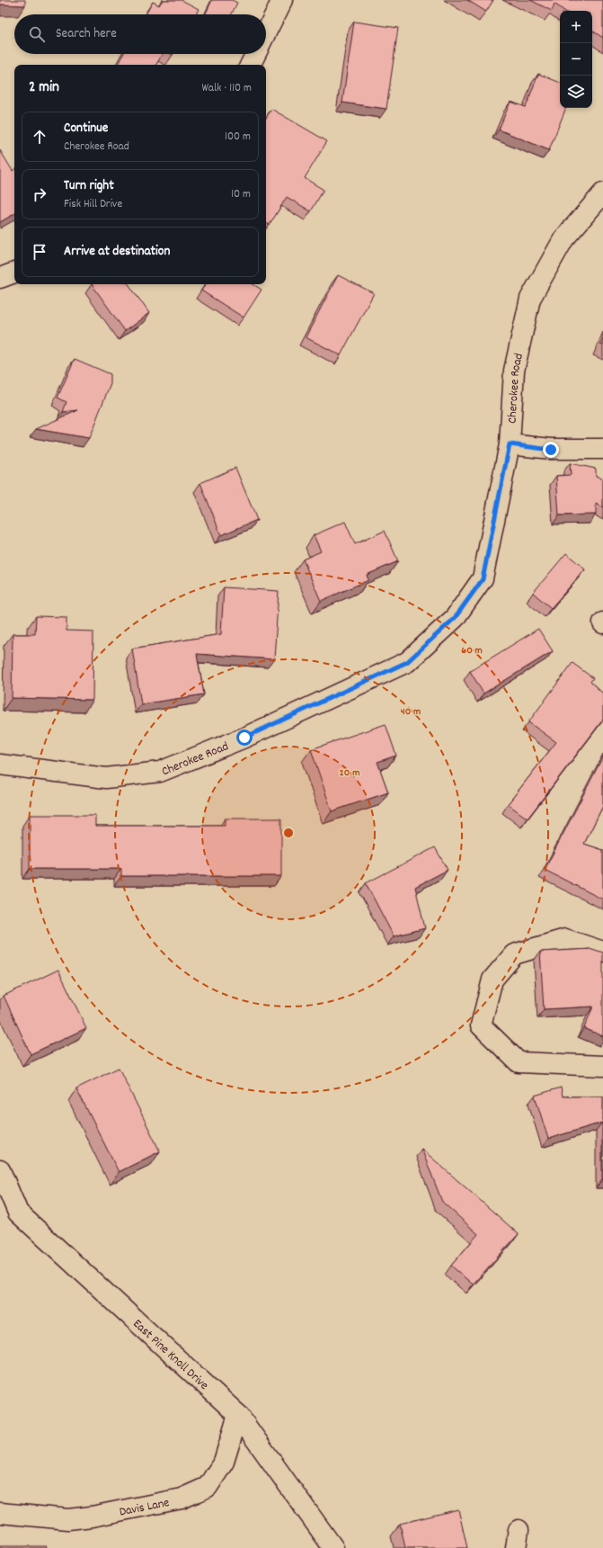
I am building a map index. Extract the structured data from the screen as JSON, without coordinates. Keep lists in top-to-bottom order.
{
  "streets": {
    "street": ["Cherokee Road", "East Pine Knoll Drive", "Davis Lane"]
  },
  "crossings": [
    ["East Pine Knoll Drive", "Davis Lane"]
  ],
  "page": {
    "map_buttons": ["+", "−"],
    "search": "Search here",
    "heading": ["2 min", "Walk · 110 m"],
    "list": [
      ["Continue", "Cherokee Road", "100 m"],
      ["Turn right", "Fisk Hill Drive", "10 m"],
      "Arrive at destination"
    ]
  },
  "rings": ["60 m", "40 m", "20 m"]
}
